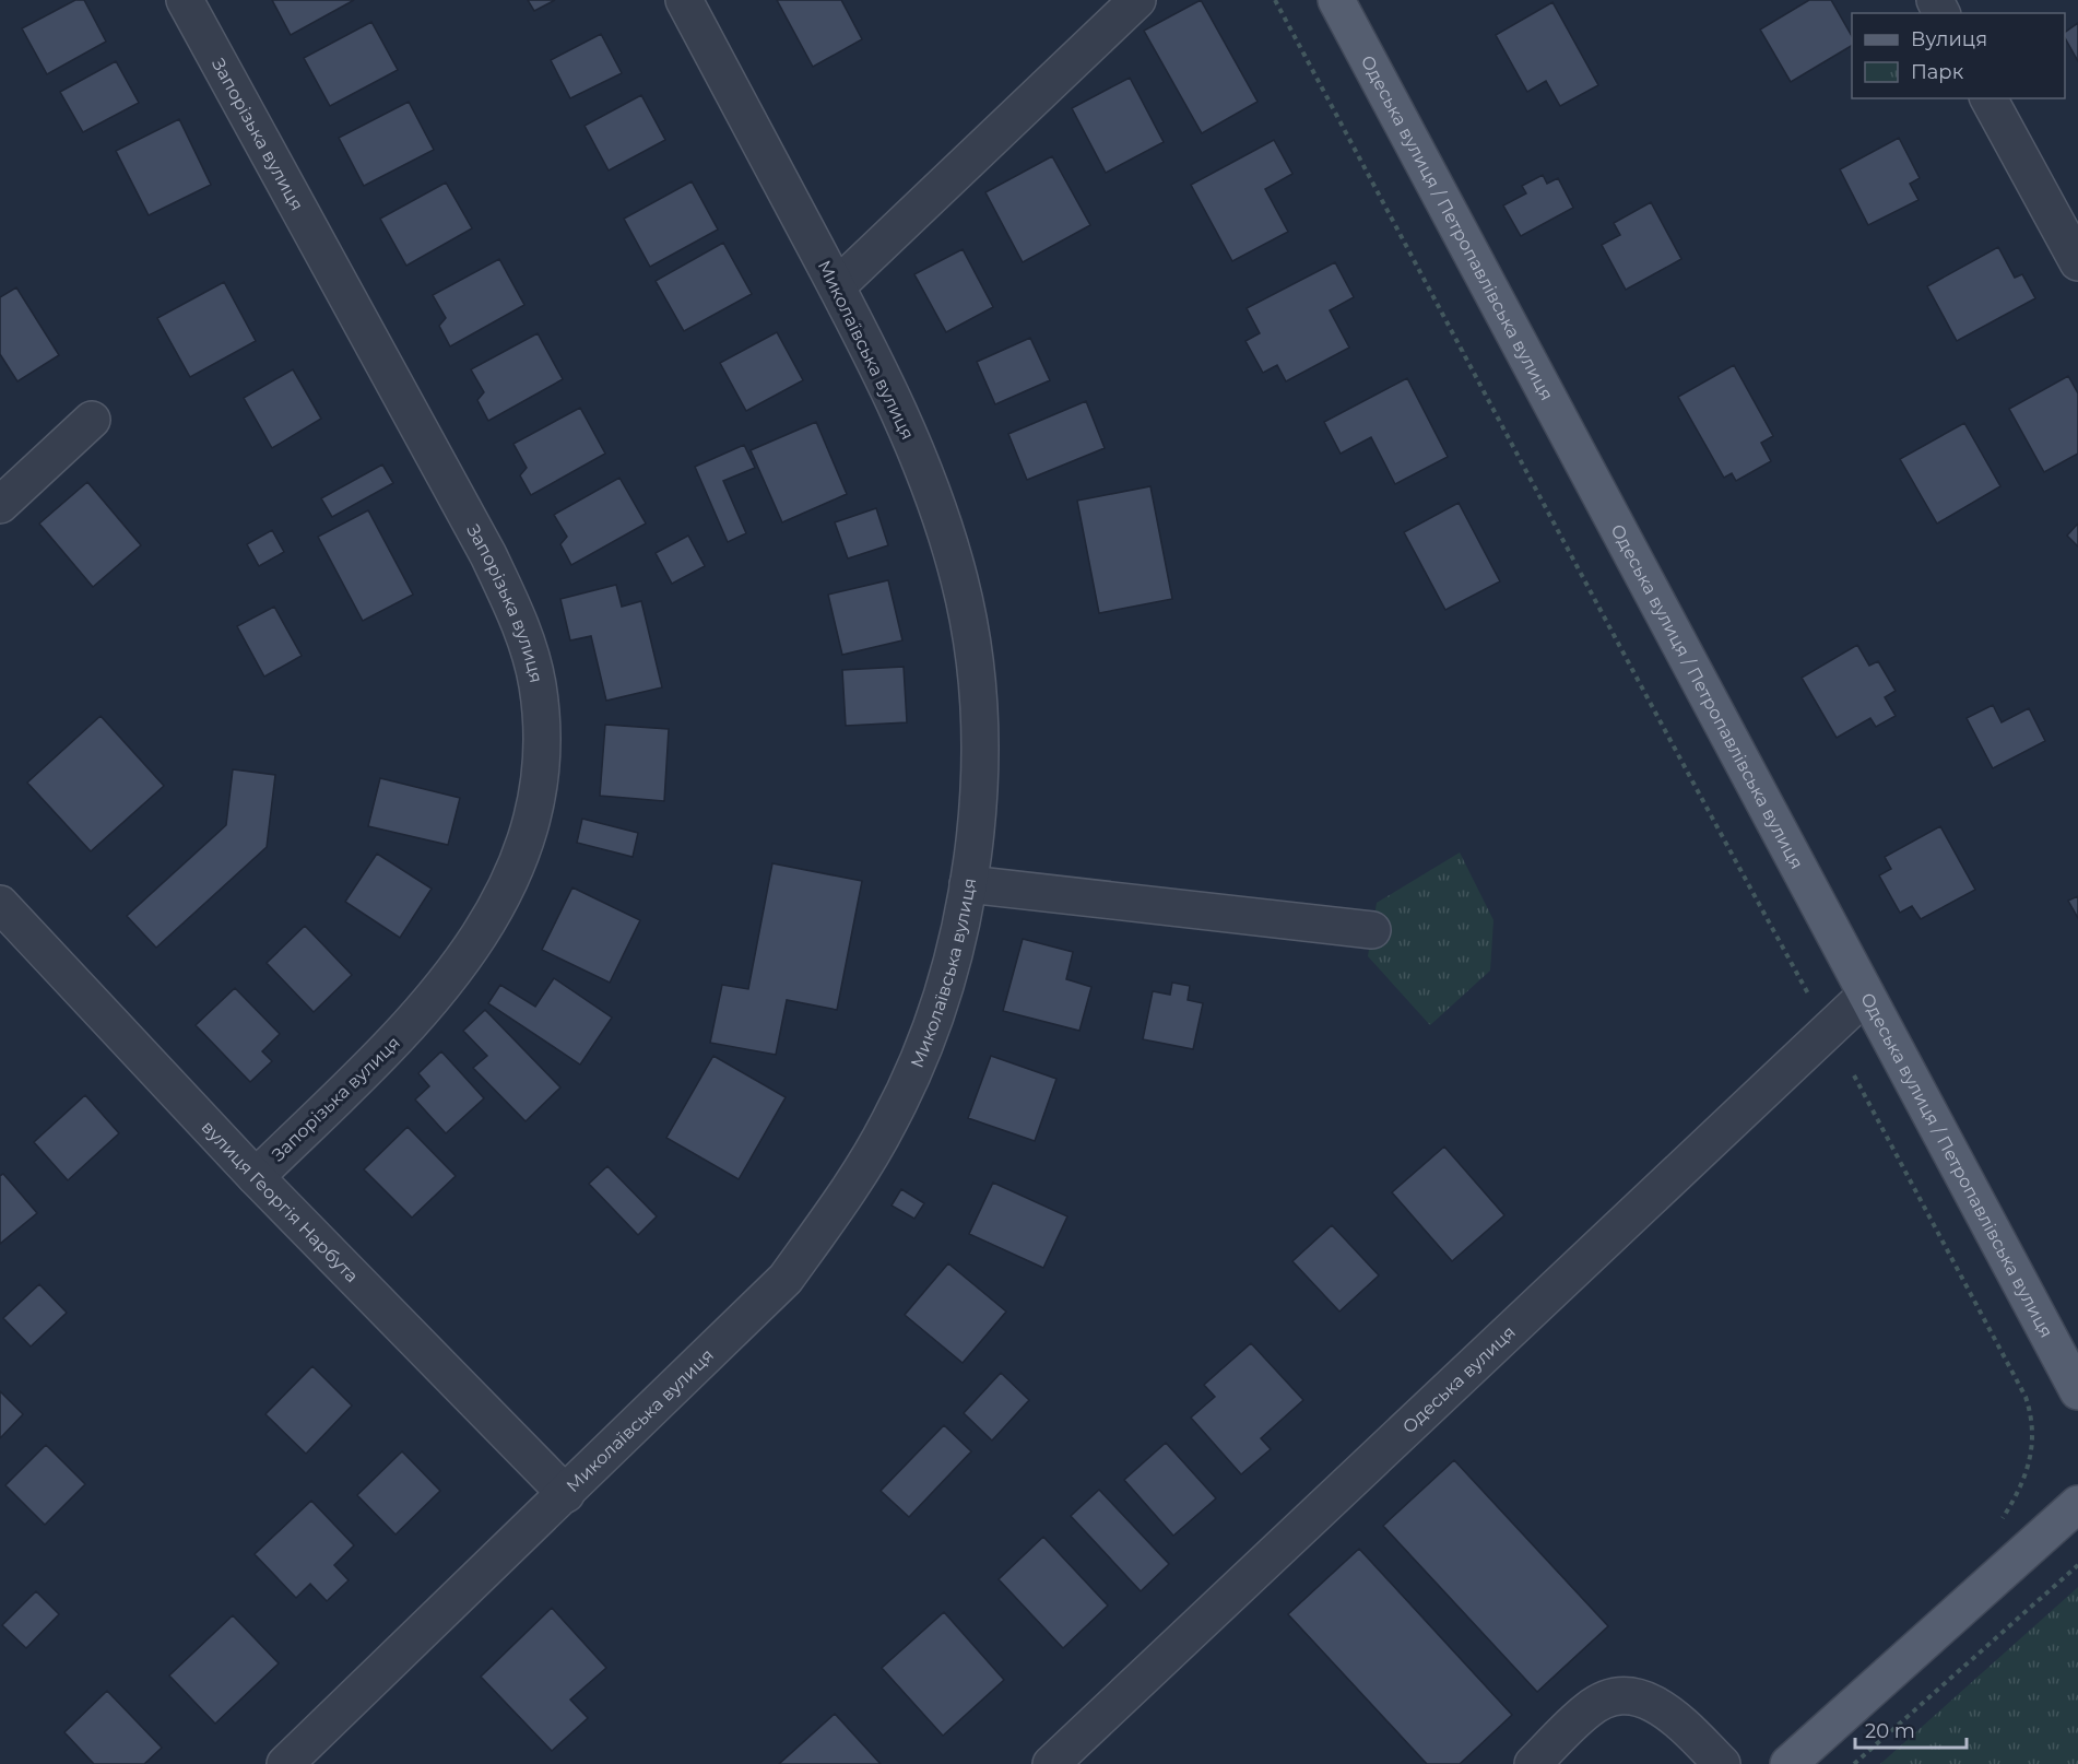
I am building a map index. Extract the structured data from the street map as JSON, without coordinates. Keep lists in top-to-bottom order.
{
  "streets": {
    "main road": ["Одеська вулиця / Петропавлівська вулиця"],
    "street": [
      "Запорізька вулиця",
      "Миколаївська вулиця",
      "вулиця Георгія Нарбута",
      "Одеська вулиця"
    ]
  },
  "crossings": [
    ["Запорізька вулиця", "вулиця Георгія Нарбута"],
    ["Одеська вулиця / Петропавлівська вулиця", "Одеська вулиця"],
    ["Миколаївська вулиця", "вулиця Георгія Нарбута"]
  ],
  "legend": ["Вулиця", "Парк"],
  "scale_bar": "20 m"
}
